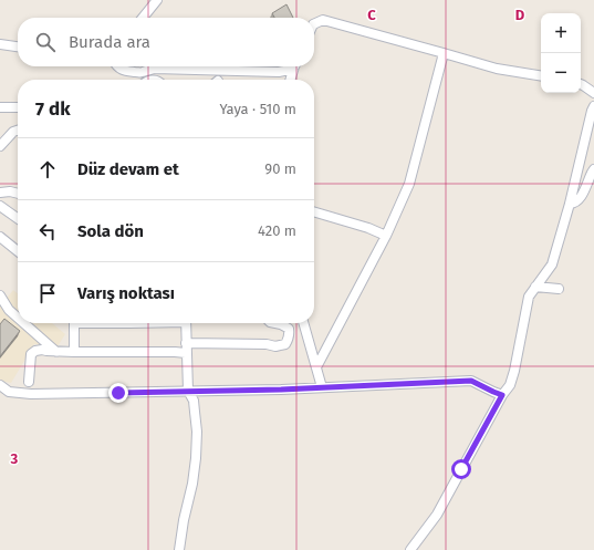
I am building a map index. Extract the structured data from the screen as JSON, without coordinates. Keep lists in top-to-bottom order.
{
  "page": {
    "map_buttons": ["+", "−"],
    "search": "Burada ara",
    "heading": ["7 dk", "Yaya · 510 m"],
    "list": [
      ["Düz devam et", "90 m"],
      ["Sola dön", "420 m"],
      "Varış noktası"
    ]
  },
  "grid": {
    "columns": ["C", "D"],
    "rows": ["3"]
  }
}
